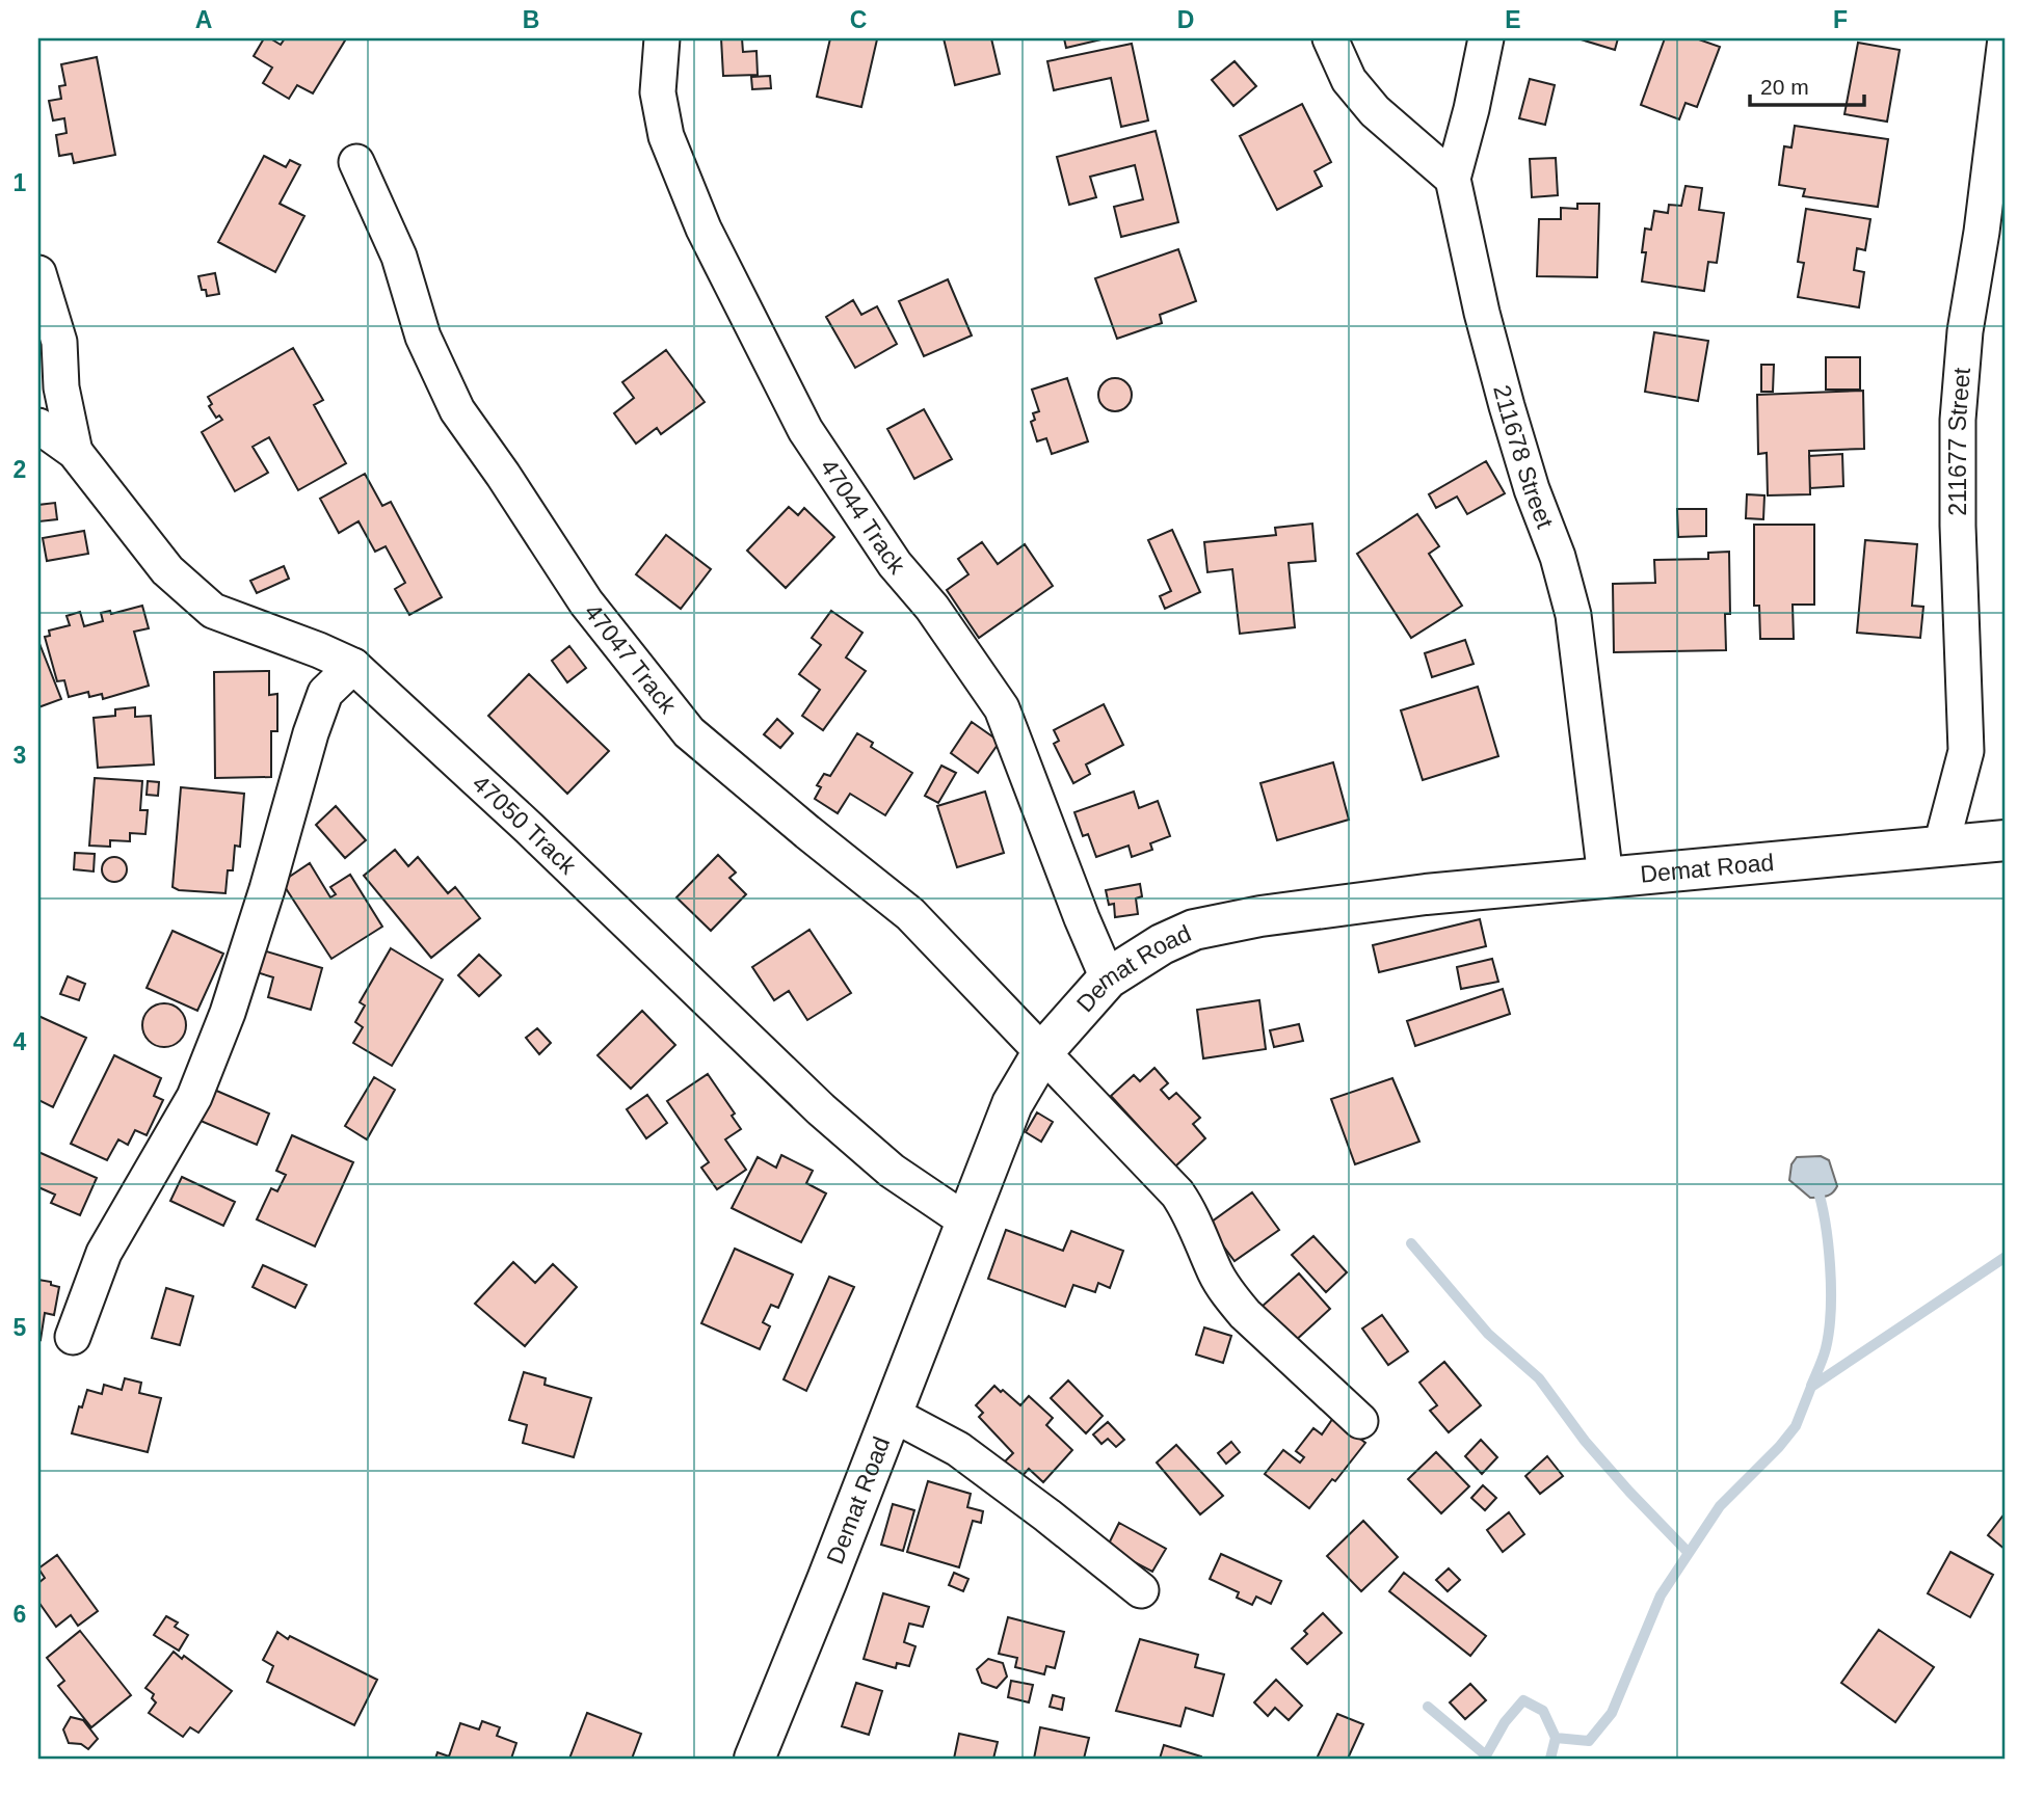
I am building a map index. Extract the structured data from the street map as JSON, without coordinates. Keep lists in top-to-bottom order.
{
  "streets": {
    "street": [
      "211677 Street",
      "211678 Street",
      "47044 Track",
      "47047 Track",
      "47050 Track",
      "Demat Road"
    ]
  },
  "crossings": [
    ["211677 Street", "Demat Road"],
    ["211678 Street", "Demat Road"],
    ["47044 Track", "Demat Road"],
    ["47047 Track", "Demat Road"],
    ["47050 Track", "Demat Road"]
  ],
  "scale_bar": "20 m",
  "grid": {
    "columns": [
      "A",
      "B",
      "C",
      "D",
      "E",
      "F"
    ],
    "rows": [
      "1",
      "2",
      "3",
      "4",
      "5",
      "6"
    ]
  }
}
